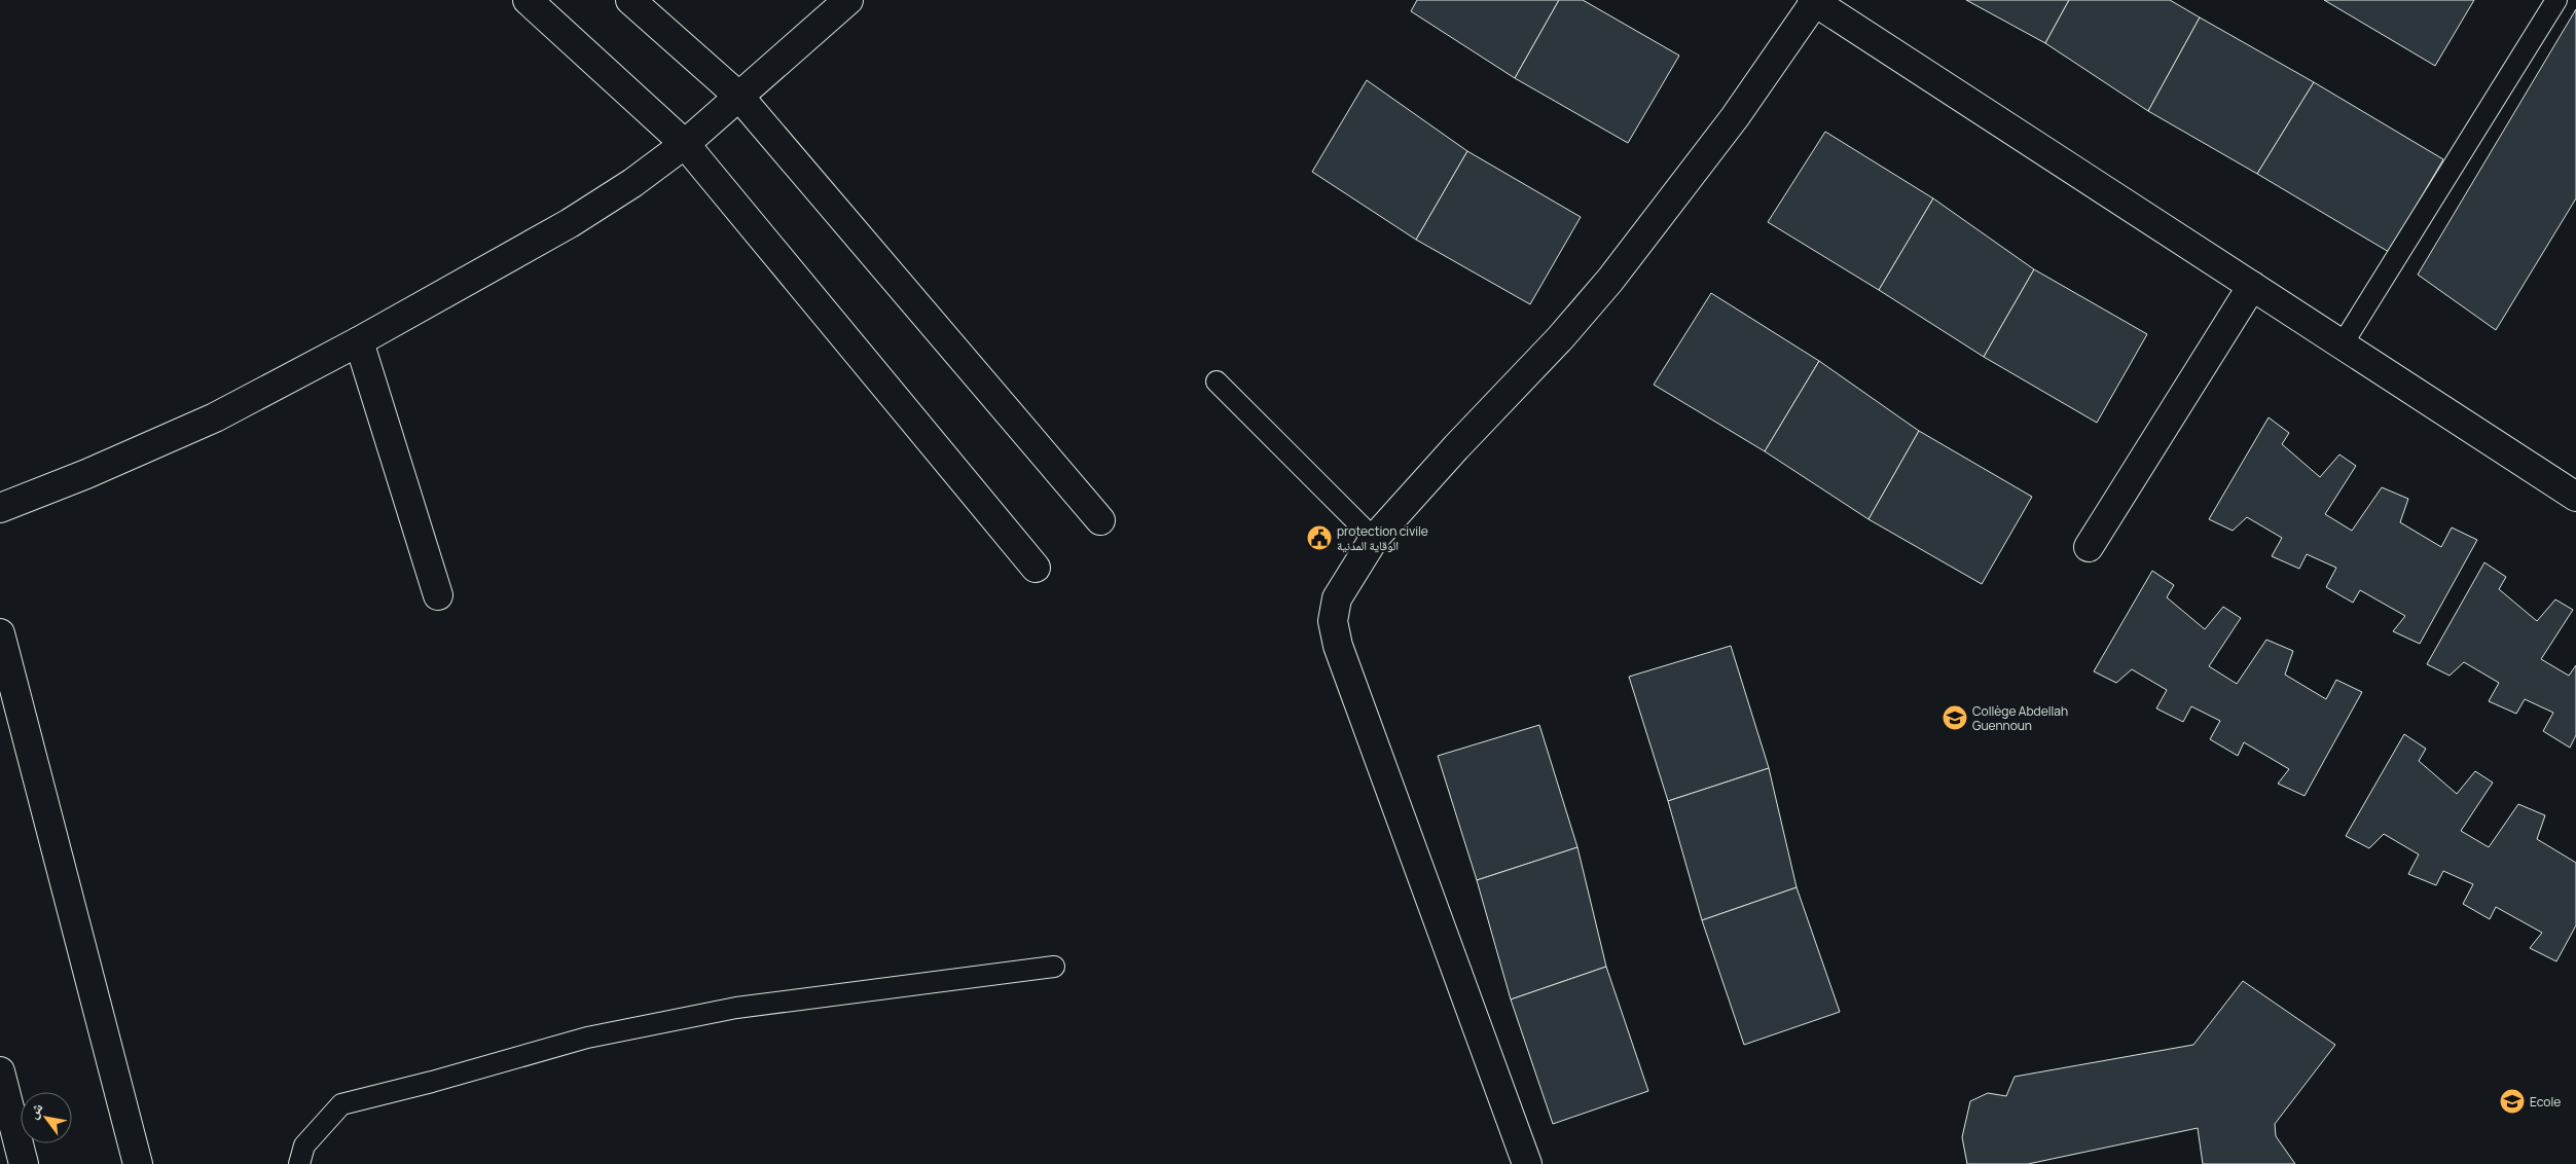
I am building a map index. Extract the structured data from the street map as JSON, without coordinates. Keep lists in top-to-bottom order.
{
  "places": {
    "public building": ["protection civile الوقاية المدنية"],
    "school or university": ["Collège Abdellah Guennoun", "Ecole"]
  },
  "north": "top left"
}
